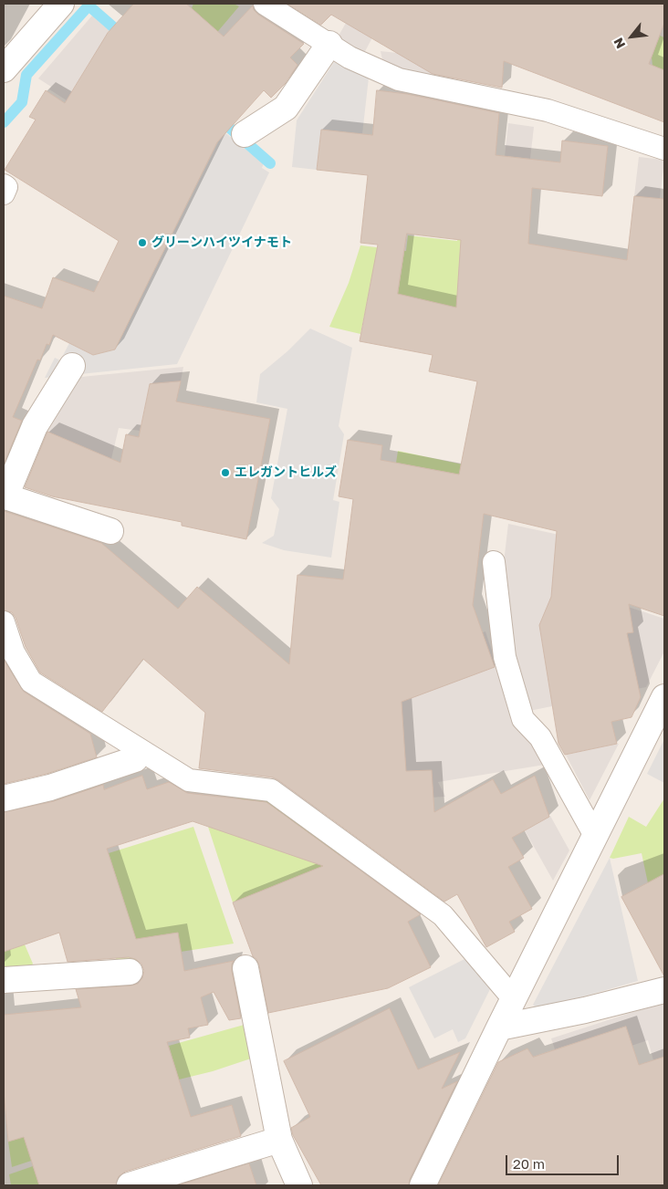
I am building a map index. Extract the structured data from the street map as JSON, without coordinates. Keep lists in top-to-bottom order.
{
  "places": ["グリーンハイツイナモト", "エレガントヒルズ"],
  "scale_bar": "20 m",
  "north": "bottom left"
}
